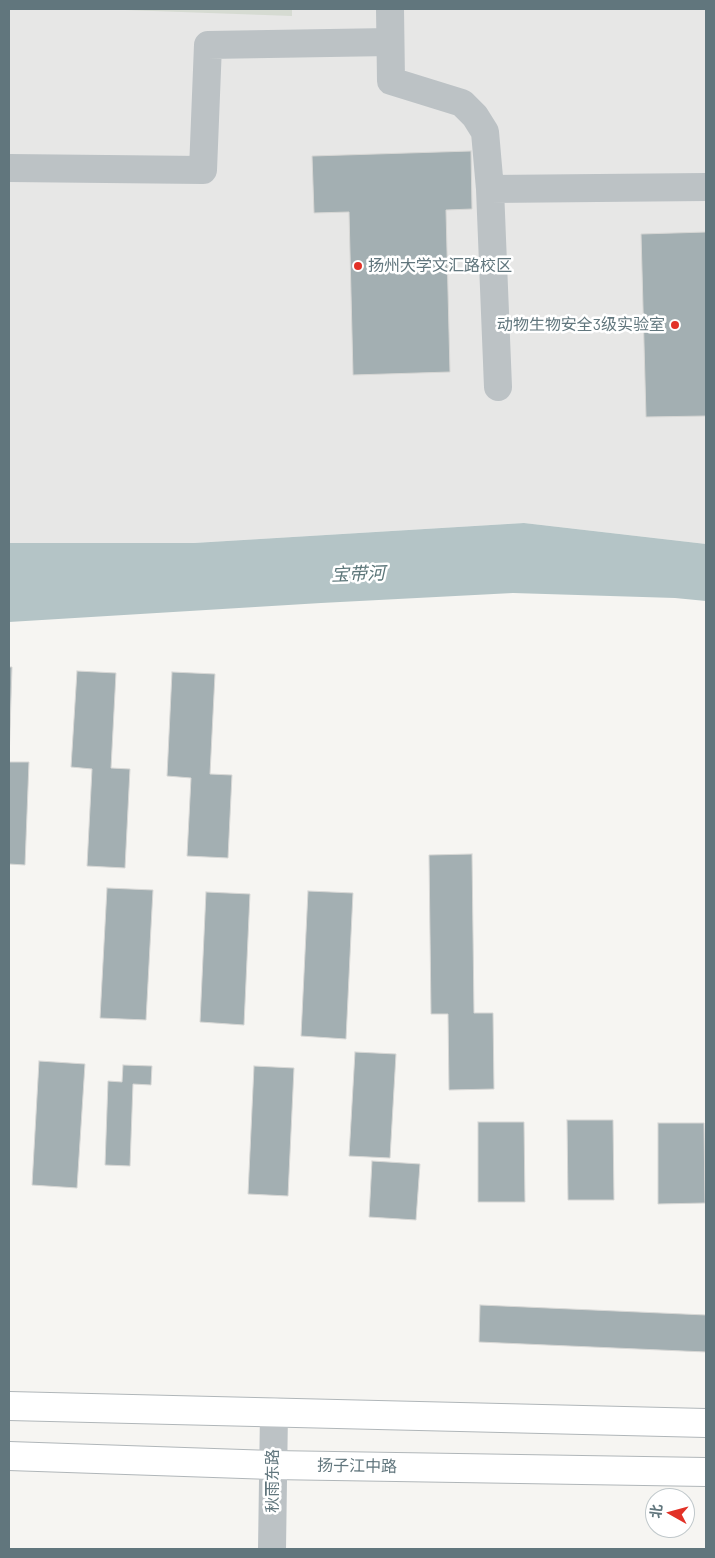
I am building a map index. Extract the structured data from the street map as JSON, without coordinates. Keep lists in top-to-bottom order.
{
  "streets": {
    "main road": ["扬子江中路"],
    "street": ["秋雨东路"]
  },
  "crossings": [
    ["扬子江中路", "秋雨东路"]
  ],
  "water": ["宝带河"],
  "places": ["扬州大学文汇路校区", "动物生物安全3级实验室"],
  "north": "left"
}
